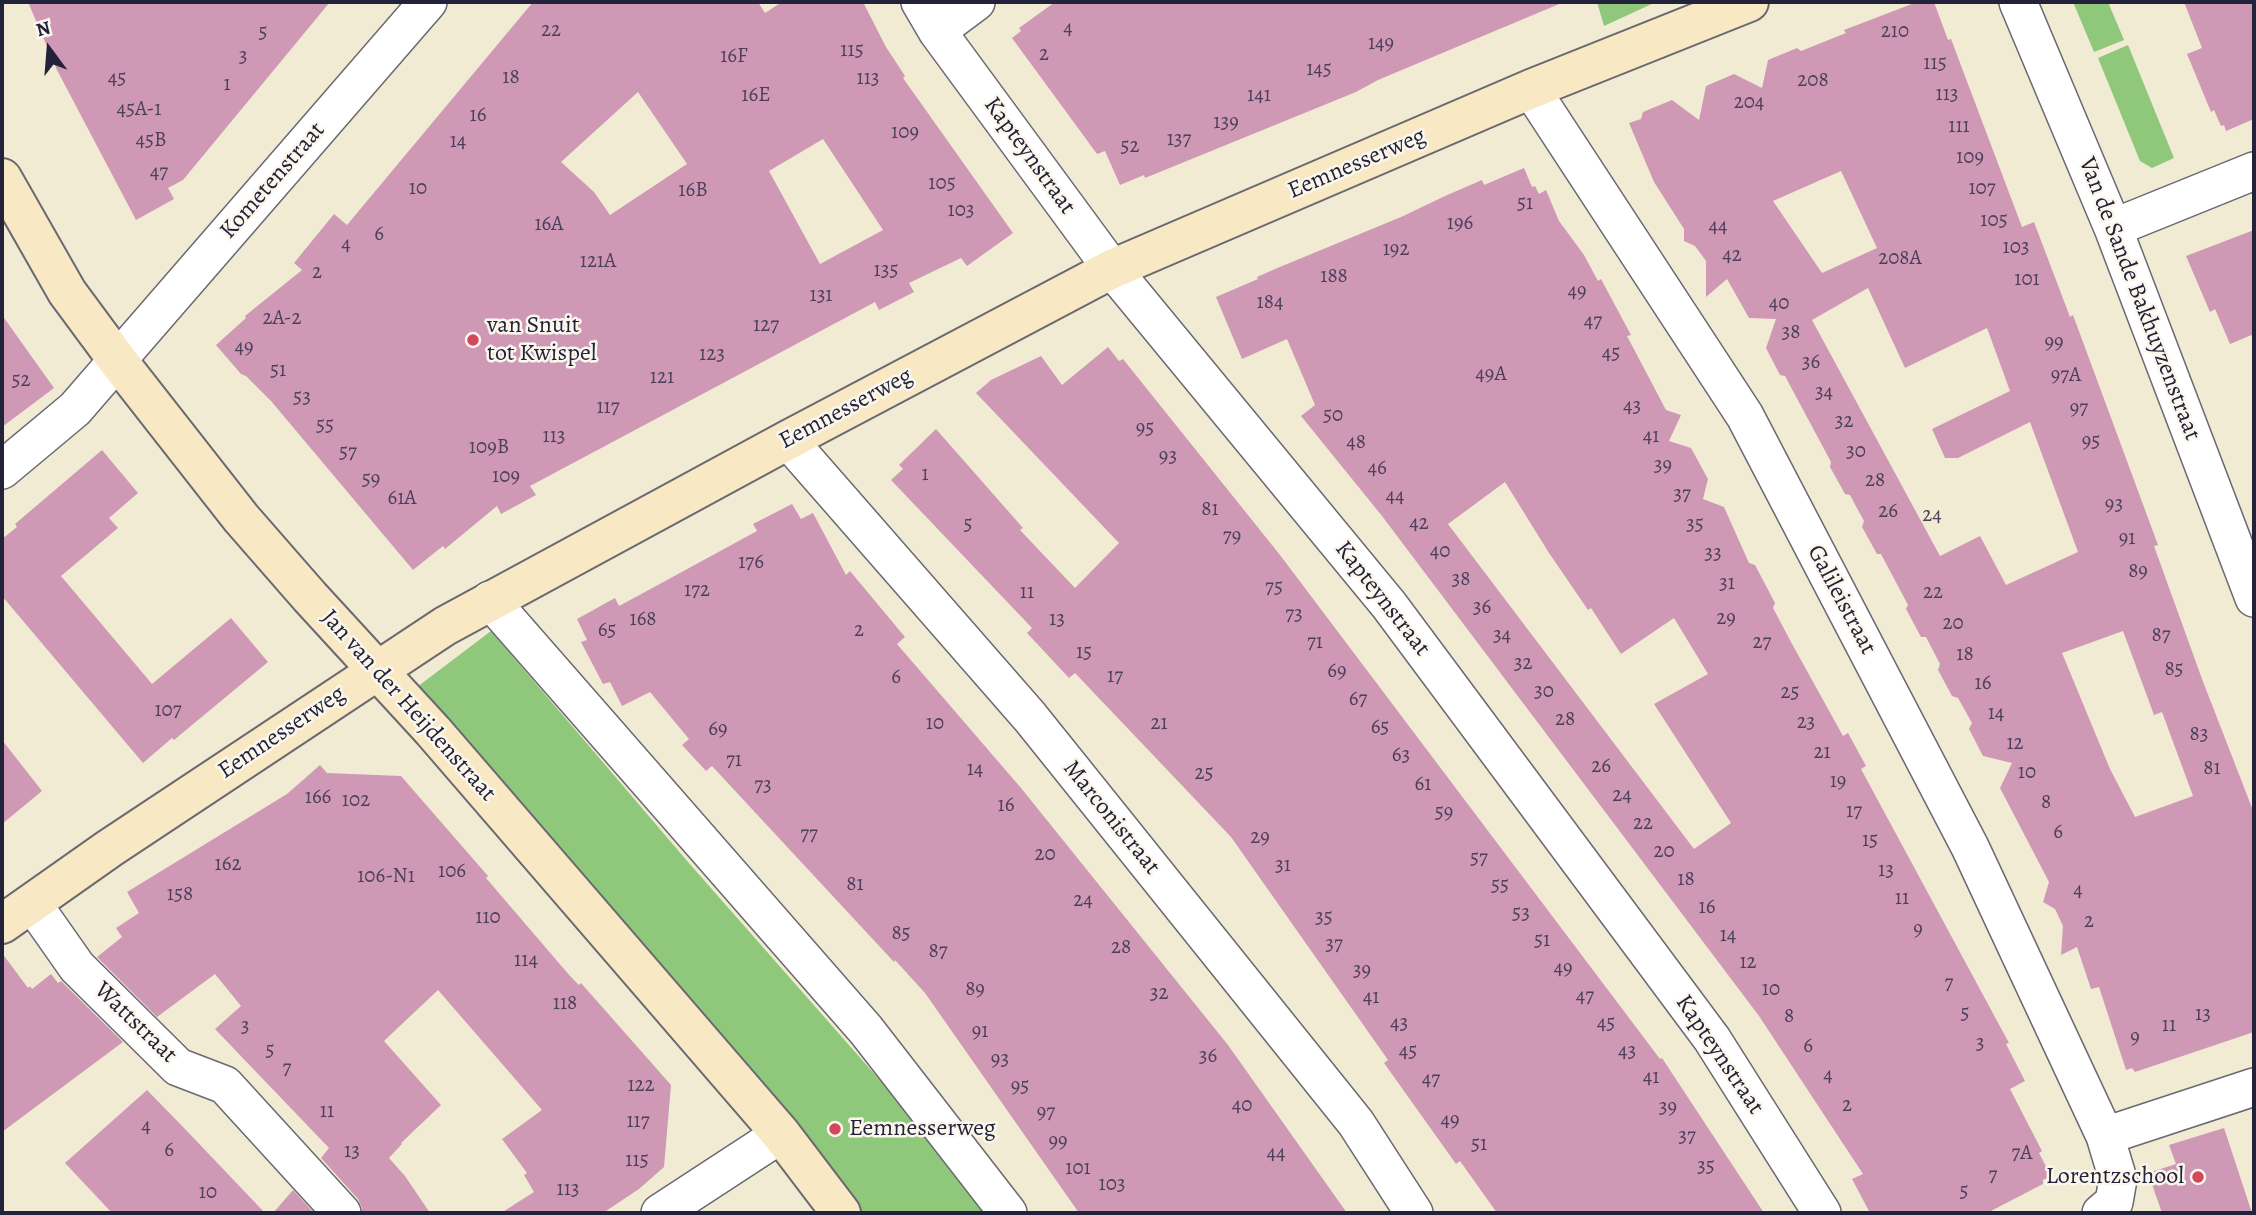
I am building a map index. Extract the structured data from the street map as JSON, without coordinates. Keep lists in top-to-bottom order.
{
  "streets": {
    "street": [
      "Kapteynstraat",
      "Eemnesserweg",
      "Kometenstraat",
      "Van de Sande Bakhuyzenstraat",
      "Galileistraat",
      "Jan van der Heijdenstraat",
      "Marconistraat",
      "Wattstraat"
    ]
  },
  "crossings": [
    ["Kapteynstraat", "Eemnesserweg"],
    ["Eemnesserweg", "Galileistraat"],
    ["Eemnesserweg", "Jan van der Heijdenstraat"],
    ["Eemnesserweg", "Marconistraat"],
    ["Eemnesserweg", "Wattstraat"],
    ["Kometenstraat", "Jan van der Heijdenstraat"]
  ],
  "places": ["van Snuit tot Kwispel", "Eemnesserweg", "Lorentzschool"],
  "house_numbers": [
    "4",
    "22",
    "210",
    "5",
    "149",
    "115",
    "2",
    "3",
    "16F",
    "115",
    "145",
    "18",
    "45",
    "113",
    "208",
    "1",
    "113",
    "16E",
    "141",
    "204",
    "45A-1",
    "16",
    "139",
    "111",
    "109",
    "137",
    "45B",
    "14",
    "52",
    "109",
    "47",
    "105",
    "10",
    "107",
    "16B",
    "51",
    "103",
    "105",
    "196",
    "16A",
    "44",
    "6",
    "4",
    "103",
    "192",
    "42",
    "208A",
    "121A",
    "135",
    "2",
    "188",
    "101",
    "49",
    "131",
    "184",
    "40",
    "2A-2",
    "47",
    "127",
    "38",
    "99",
    "49",
    "45",
    "123",
    "36",
    "51",
    "49A",
    "97A",
    "121",
    "52",
    "34",
    "53",
    "43",
    "117",
    "97",
    "50",
    "32",
    "55",
    "95",
    "113",
    "41",
    "95",
    "48",
    "109B",
    "30",
    "57",
    "93",
    "39",
    "46",
    "1",
    "109",
    "59",
    "28",
    "37",
    "44",
    "61A",
    "93",
    "81",
    "26",
    "24",
    "42",
    "5",
    "35",
    "79",
    "91",
    "40",
    "33",
    "176",
    "89",
    "38",
    "31",
    "75",
    "172",
    "11",
    "22",
    "36",
    "73",
    "29",
    "168",
    "13",
    "20",
    "65",
    "2",
    "34",
    "87",
    "71",
    "27",
    "15",
    "18",
    "32",
    "85",
    "69",
    "17",
    "6",
    "16",
    "30",
    "25",
    "67",
    "107",
    "14",
    "28",
    "23",
    "10",
    "21",
    "65",
    "69",
    "83",
    "12",
    "21",
    "63",
    "71",
    "26",
    "81",
    "14",
    "10",
    "25",
    "19",
    "61",
    "73",
    "24",
    "166",
    "102",
    "8",
    "16",
    "17",
    "59",
    "22",
    "6",
    "77",
    "29",
    "15",
    "20",
    "20",
    "57",
    "162",
    "31",
    "13",
    "106",
    "106-N1",
    "18",
    "81",
    "55",
    "4",
    "158",
    "11",
    "24",
    "16",
    "53",
    "110",
    "35",
    "2",
    "9",
    "85",
    "14",
    "51",
    "37",
    "28",
    "87",
    "114",
    "12",
    "49",
    "39",
    "7",
    "89",
    "10",
    "32",
    "47",
    "41",
    "118",
    "5",
    "13",
    "8",
    "43",
    "45",
    "11",
    "3",
    "91",
    "9",
    "3",
    "6",
    "5",
    "45",
    "43",
    "36",
    "93",
    "7",
    "4",
    "41",
    "47",
    "122",
    "95",
    "40",
    "2",
    "39",
    "11",
    "97",
    "49",
    "117",
    "4",
    "37",
    "99",
    "51",
    "6",
    "13",
    "44",
    "7A",
    "115",
    "35",
    "101",
    "7",
    "103",
    "113",
    "5",
    "10"
  ],
  "north": "top"
}
